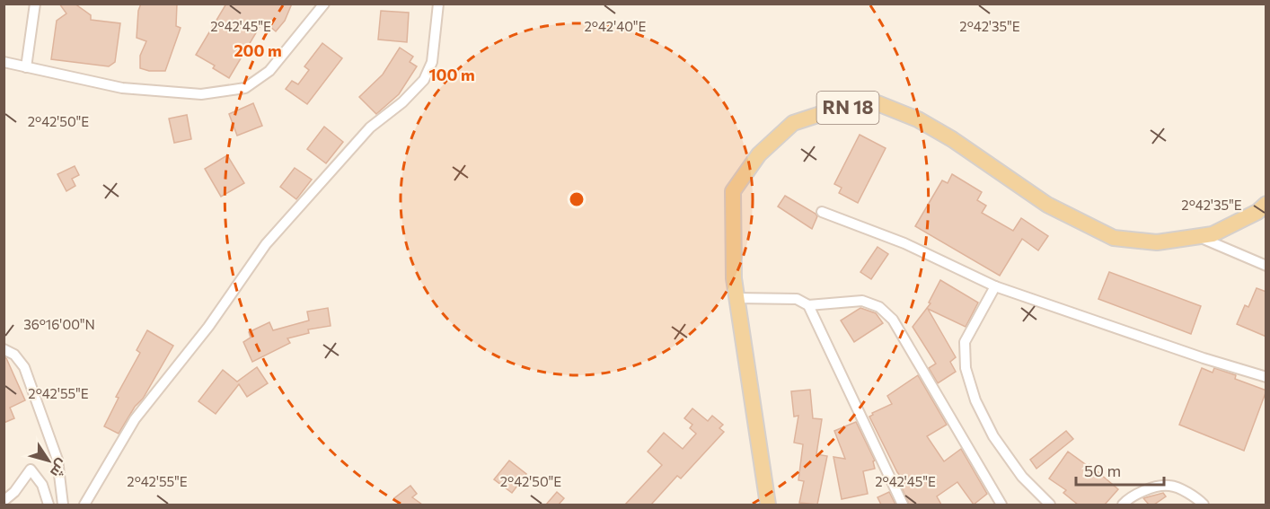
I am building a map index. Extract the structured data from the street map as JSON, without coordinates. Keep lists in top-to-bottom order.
{
  "streets": {
    "main road": ["RN 18"]
  },
  "scale_bar": "50 m",
  "north": "bottom right",
  "coordinates": [
    "2°42'40\"E",
    "2°42'35\"E",
    "2°42'45\"E",
    "2°42'50\"E",
    "36°16'00\"N",
    "2°42'55\"E"
  ],
  "rings": ["200 m", "100 m"]
}
